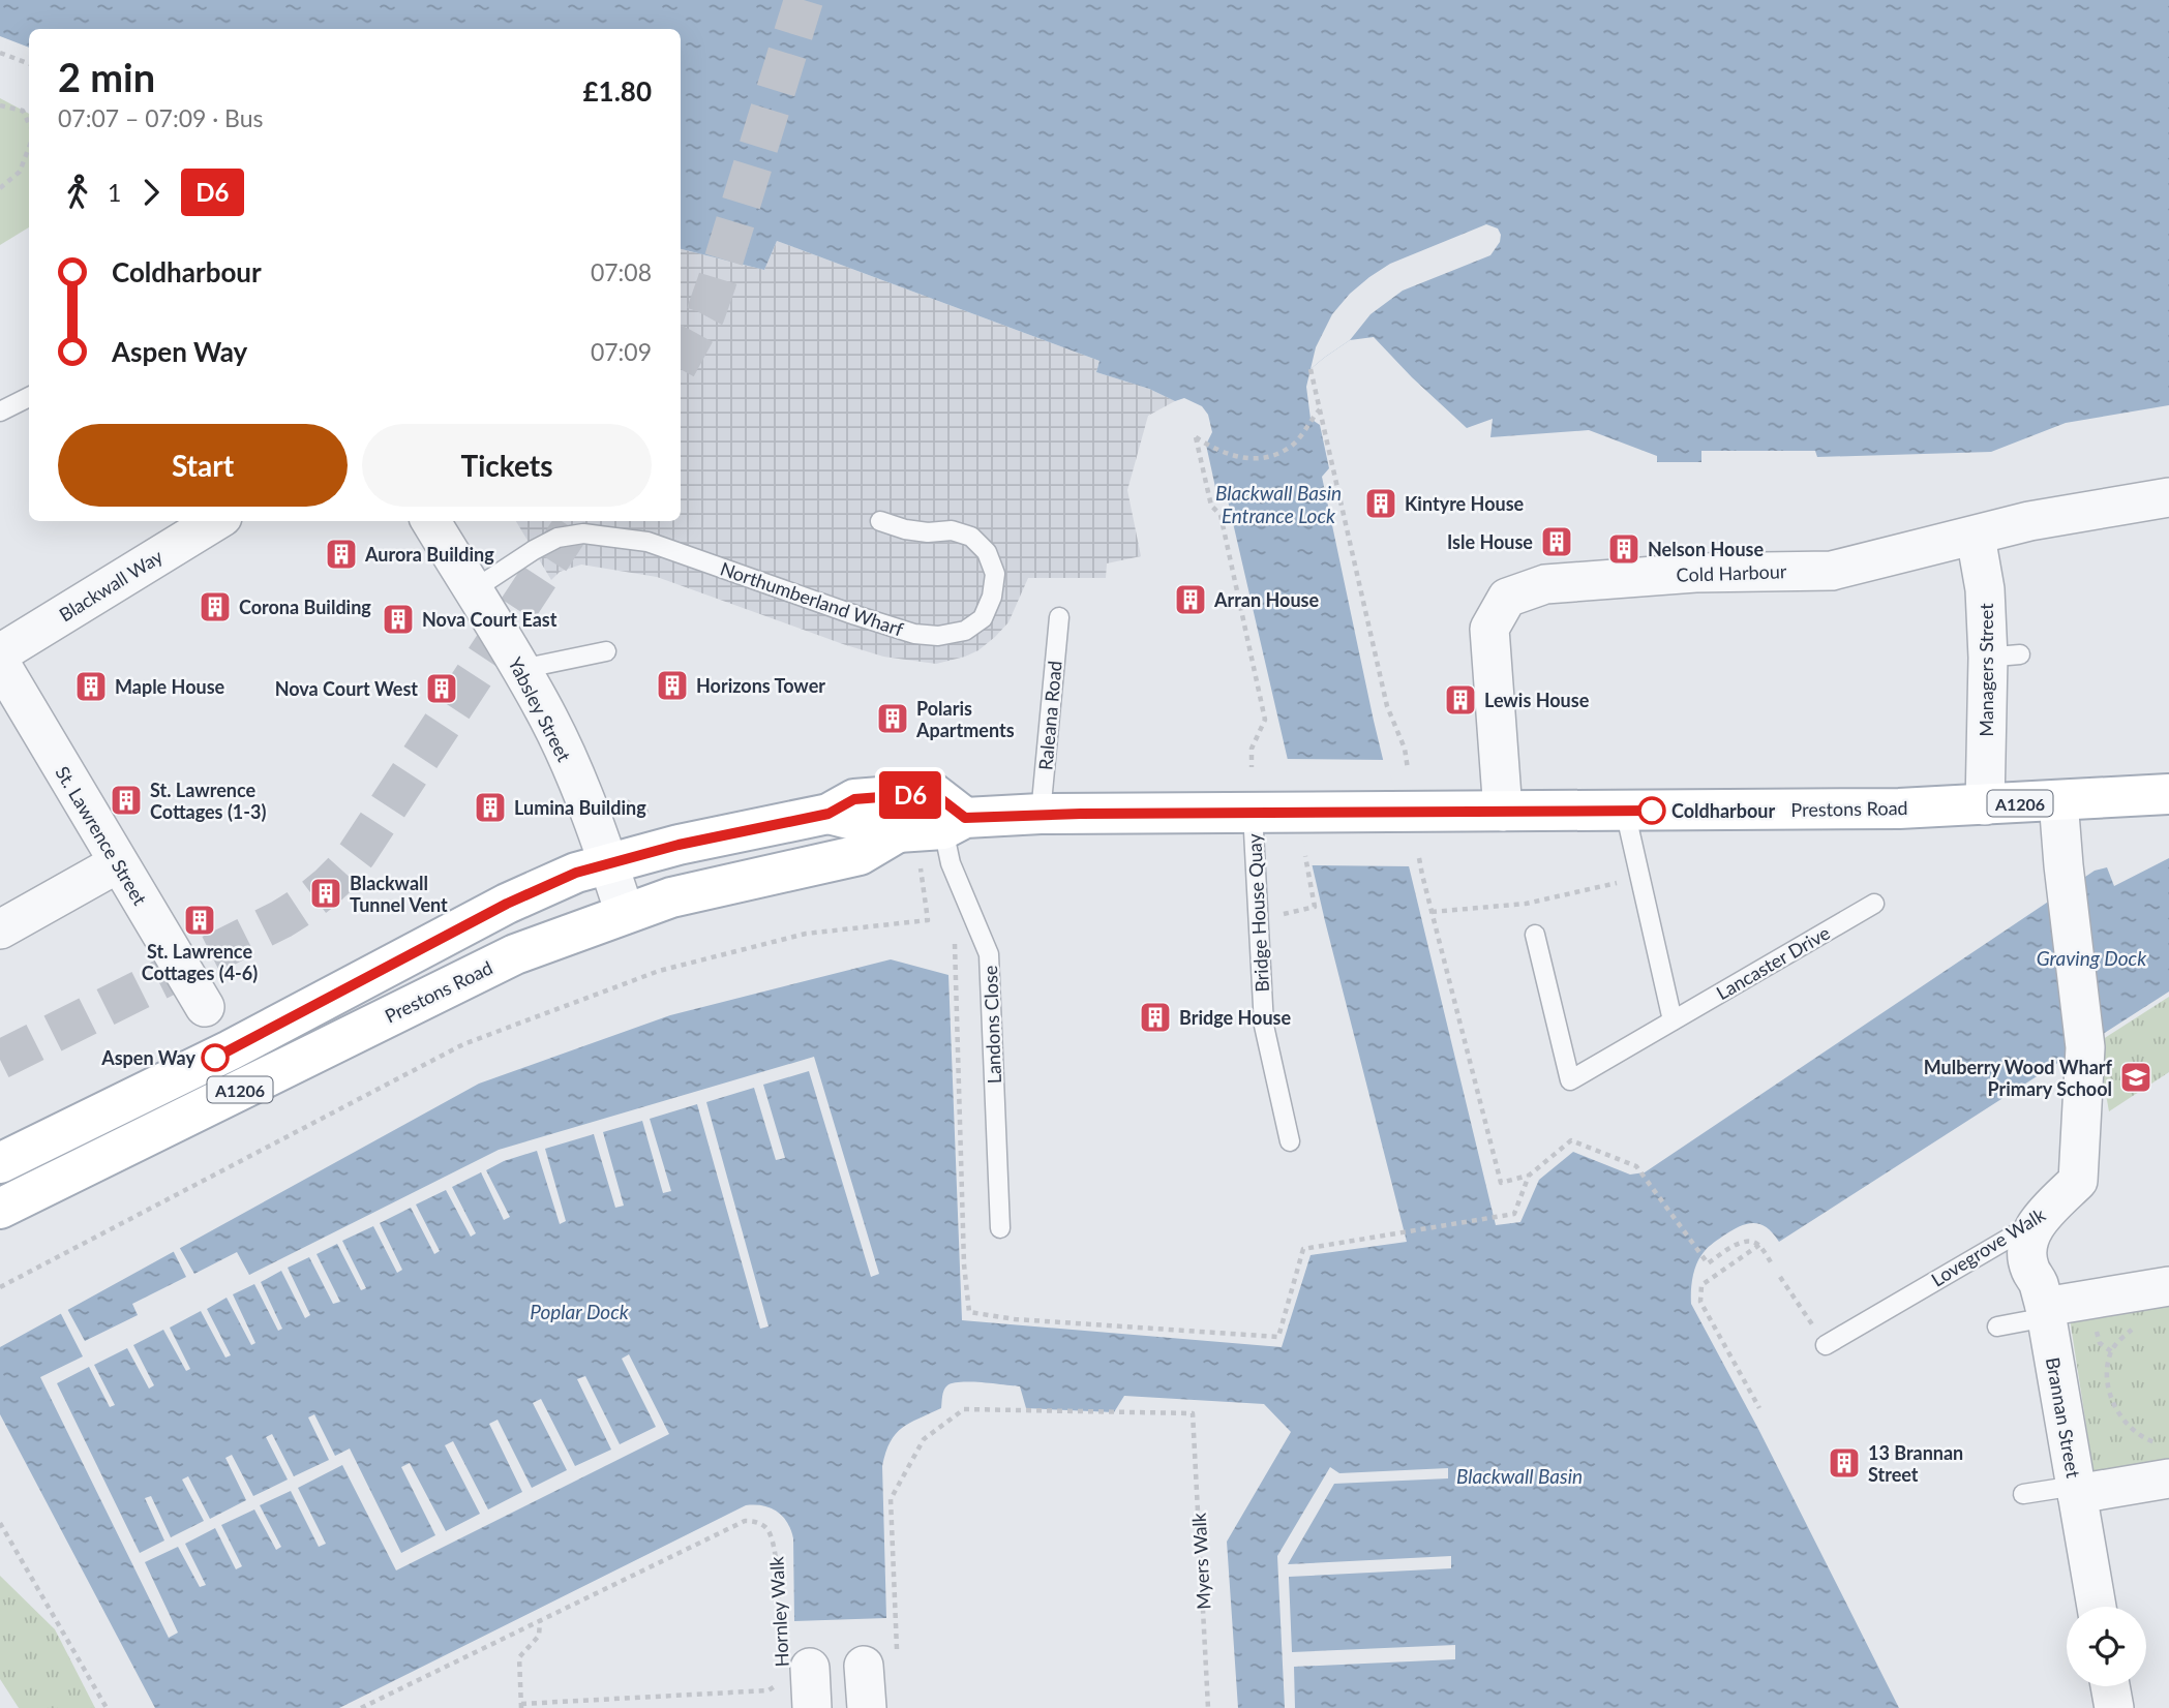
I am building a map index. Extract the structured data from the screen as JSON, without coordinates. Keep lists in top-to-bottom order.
{
  "streets": {
    "main road": ["A1206", "Prestons Road"],
    "street": [
      "Cold Harbour",
      "Blackwall Way",
      "Managers Street",
      "Yabsley Street",
      "St. Lawrence Street",
      "Lovegrove Walk",
      "Brannan Street"
    ],
    "lane": [
      "Northumberland Wharf",
      "Raleana Road",
      "Bridge House Quay",
      "Lancaster Drive",
      "Landons Close"
    ],
    "path": ["Myers Walk", "Hornley Walk"]
  },
  "crossings": [
    ["Cold Harbour", "Managers Street"],
    ["Cold Harbour", "Prestons Road"],
    ["Northumberland Wharf", "Yabsley Street"],
    ["Managers Street", "Prestons Road"],
    ["Yabsley Street", "Prestons Road"],
    ["Raleana Road", "Prestons Road"],
    ["Prestons Road", "Bridge House Quay"],
    ["Prestons Road", "Landons Close"],
    ["Prestons Road", "Lovegrove Walk"],
    ["Lovegrove Walk", "Brannan Street"]
  ],
  "water": [
    "Blackwall Basin Entrance Lock",
    "Graving Dock",
    "Poplar Dock",
    "Blackwall Basin"
  ],
  "places": {
    "building": [
      "Kintyre House",
      "Isle House",
      "Nelson House",
      "Aurora Building",
      "Arran House",
      "Corona Building",
      "Nova Court East",
      "Horizons Tower",
      "Maple House",
      "Nova Court West",
      "Lewis House",
      "Polaris Apartments",
      "St. Lawrence Cottages (1-3)",
      "Lumina Building",
      "Blackwall Tunnel Vent",
      "St. Lawrence Cottages (4-6)",
      "Bridge House",
      "13 Brannan Street"
    ],
    "other": ["Coldharbour", "Aspen Way"],
    "school or university": ["Mulberry Wood Wharf Primary School"]
  },
  "lines": ["bus line D6"],
  "page": {
    "on_map": "D6",
    "heading": ["2 min", "07:07 – 07:09 · Bus", "£1.80"],
    "legs": ["1", "D6"],
    "list": [
      {
        "name": "Coldharbour",
        "value": "07:08"
      },
      {
        "name": "Aspen Way",
        "value": "07:09"
      }
    ],
    "buttons": ["Start", "Tickets"]
  }
}
